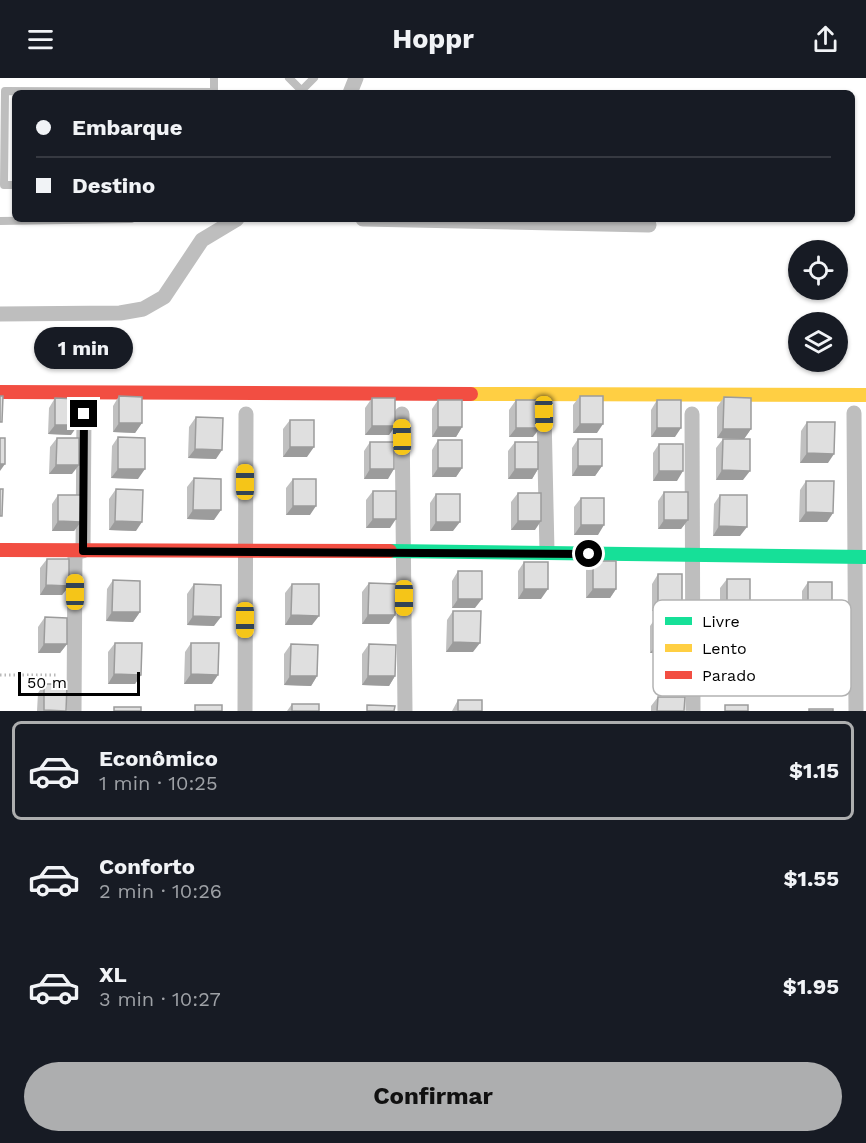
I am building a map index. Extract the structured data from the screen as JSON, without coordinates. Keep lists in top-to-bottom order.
{
  "legend": ["Livre", "Lento", "Parado"],
  "scale_bar": "50 m",
  "page": {
    "header": "Hoppr",
    "banner": ["Embarque", "Destino"],
    "bubble": "1 min",
    "scale": "50 m",
    "list": [
      {
        "name": "Econômico",
        "note": "1 min · 10:25",
        "value": "$1.15"
      },
      {
        "name": "Conforto",
        "note": "2 min · 10:26",
        "value": "$1.55"
      },
      {
        "name": "XL",
        "note": "3 min · 10:27",
        "value": "$1.95"
      }
    ],
    "buttons": "Confirmar"
  }
}
